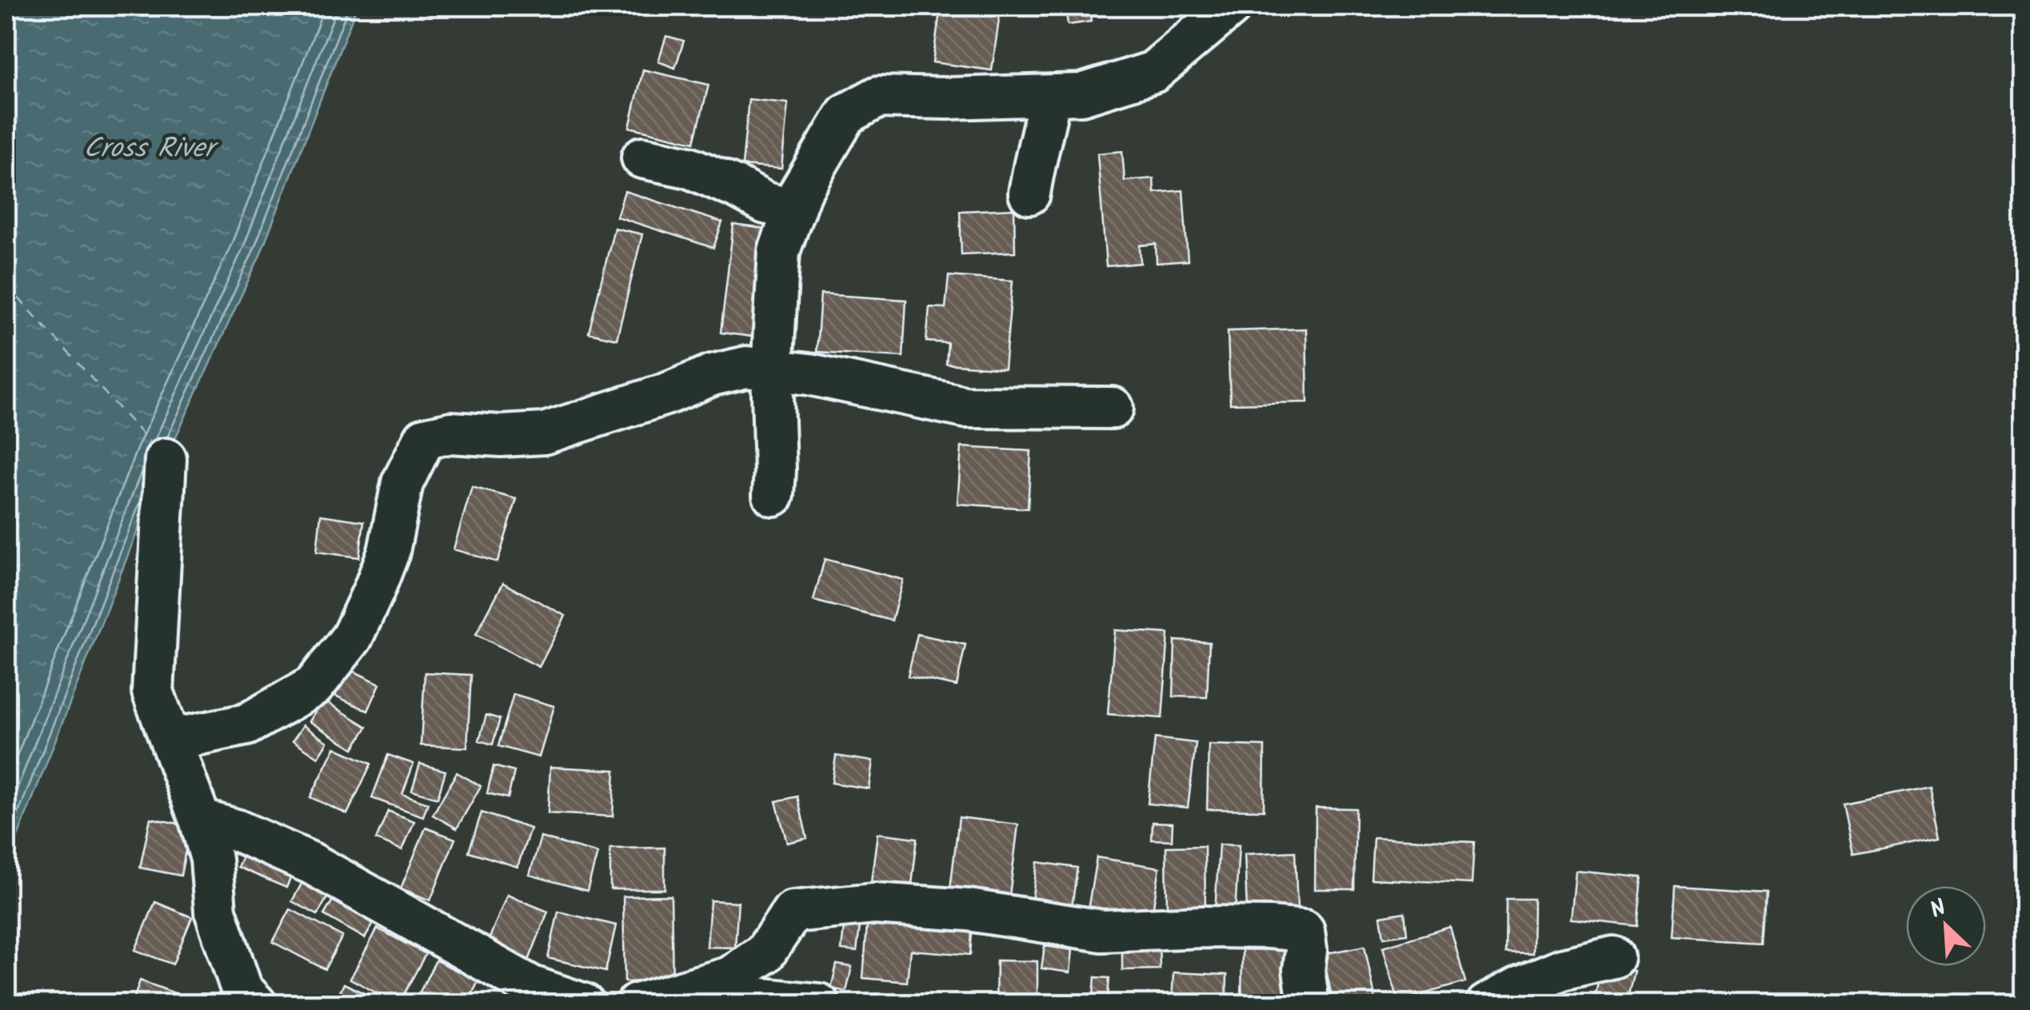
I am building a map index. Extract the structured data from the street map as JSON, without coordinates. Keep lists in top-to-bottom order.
{
  "water": ["Cross River"],
  "north": "top left"
}
